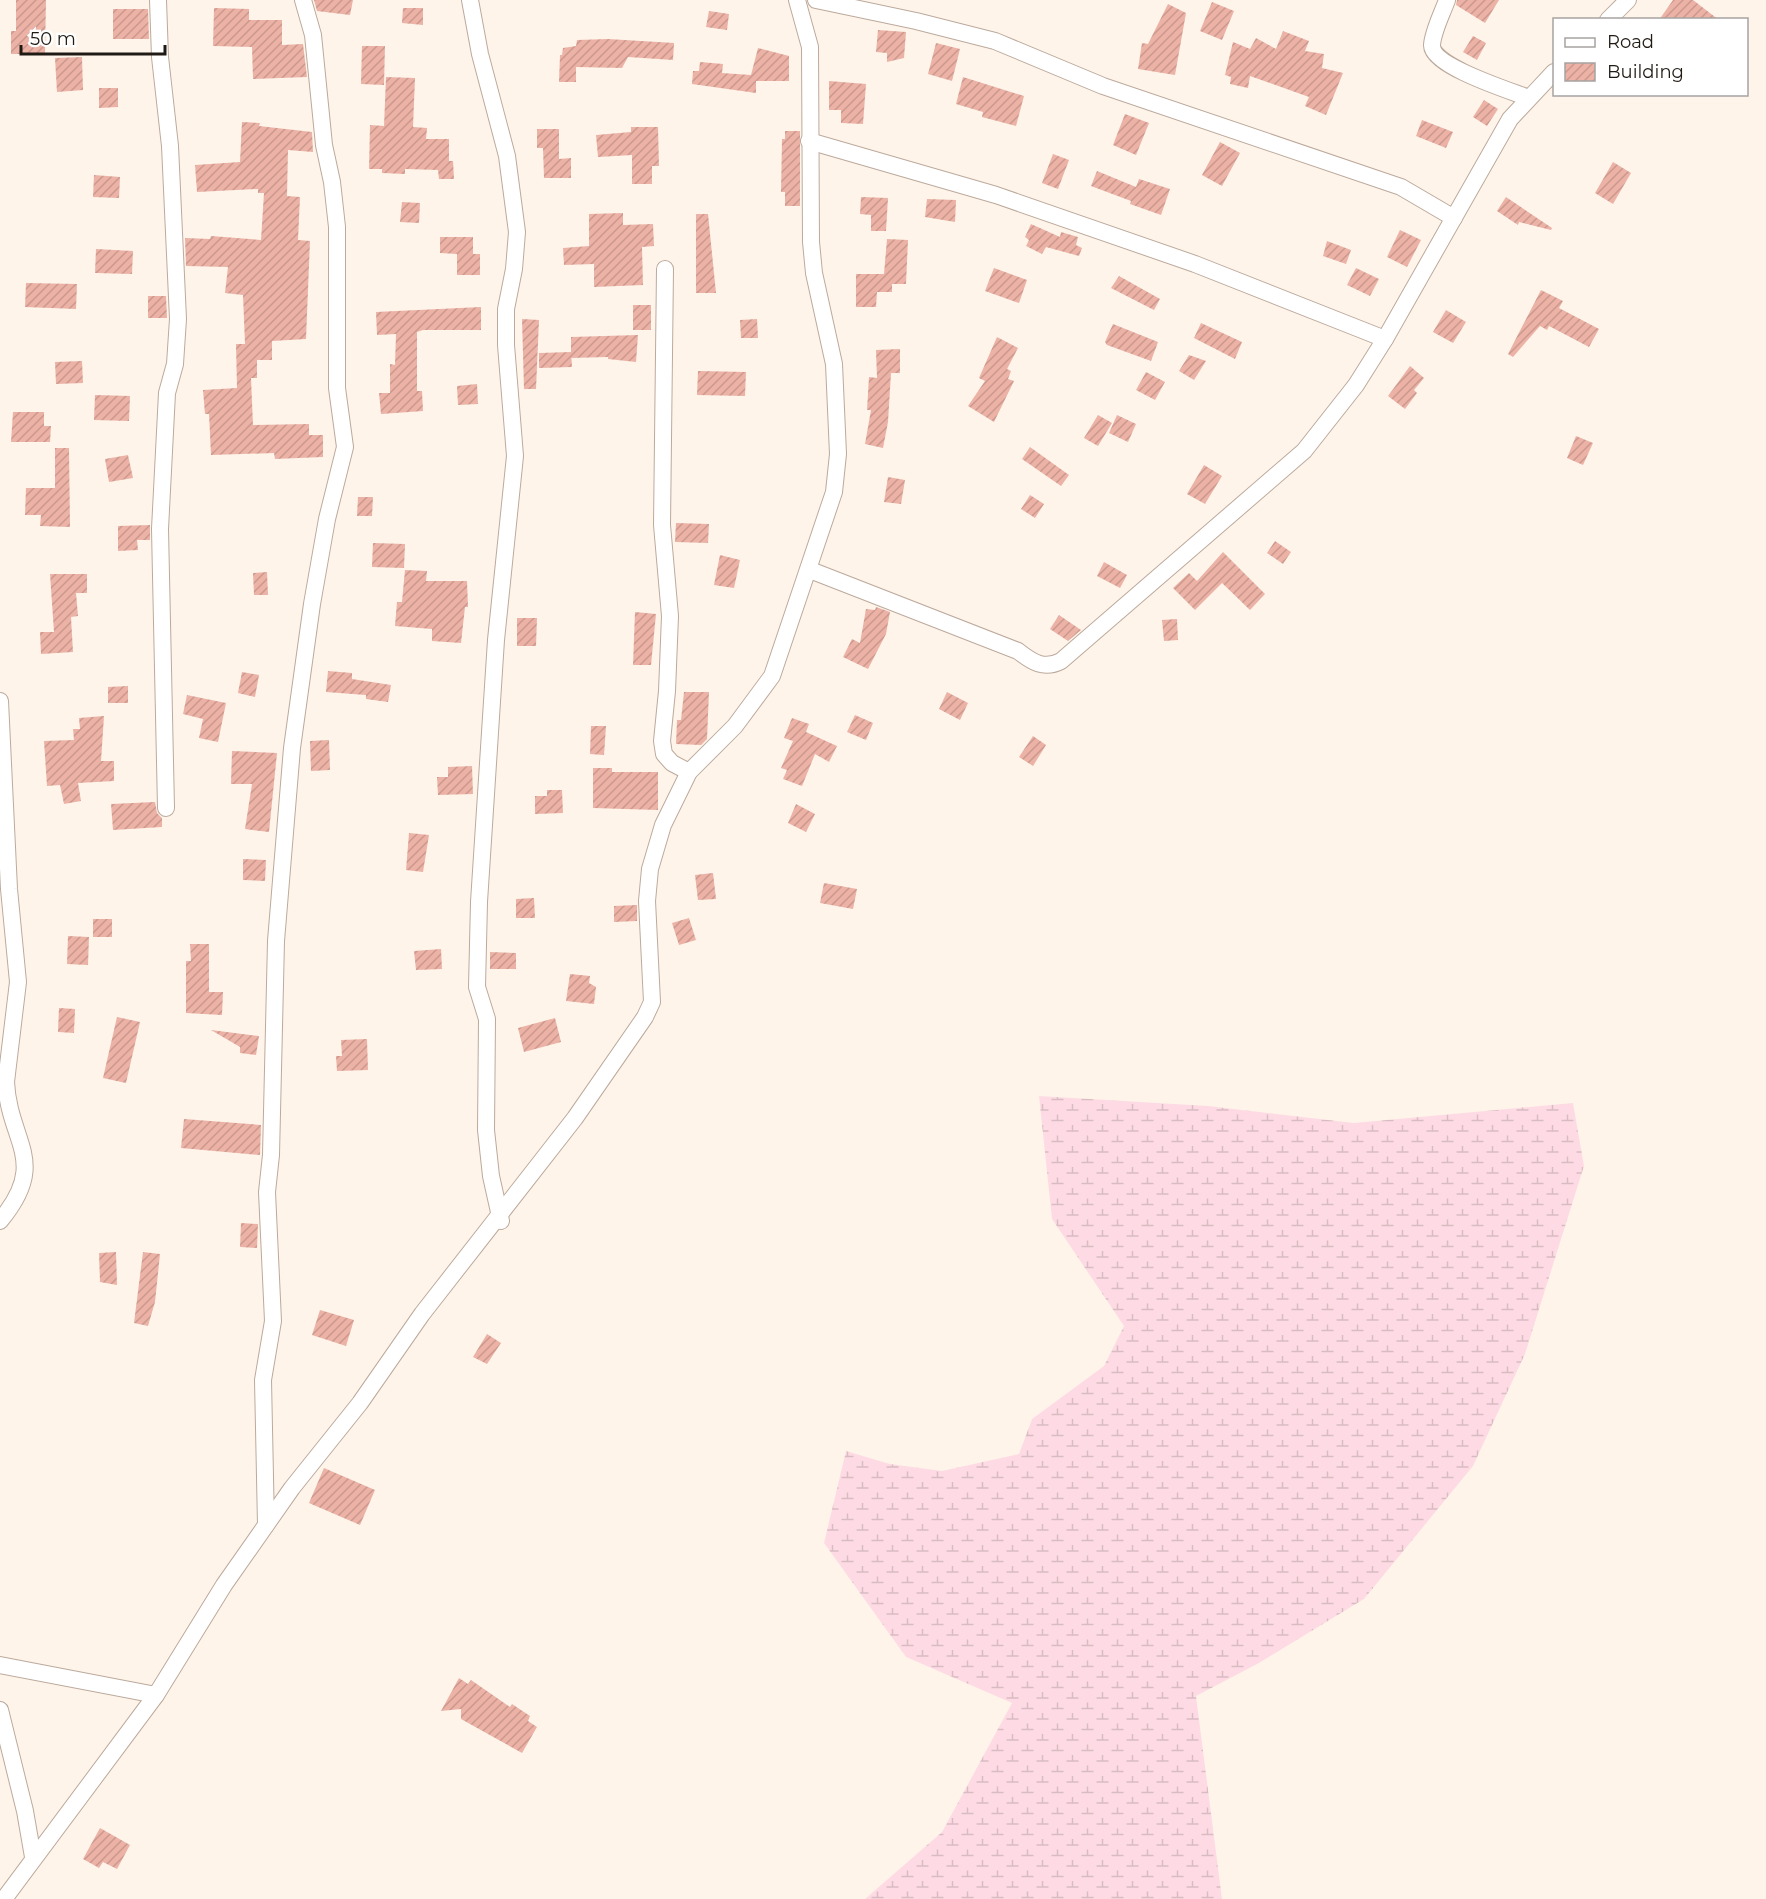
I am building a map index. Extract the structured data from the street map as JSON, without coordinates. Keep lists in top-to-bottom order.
{
  "legend": ["Road", "Building"],
  "scale_bar": "50 m"
}
